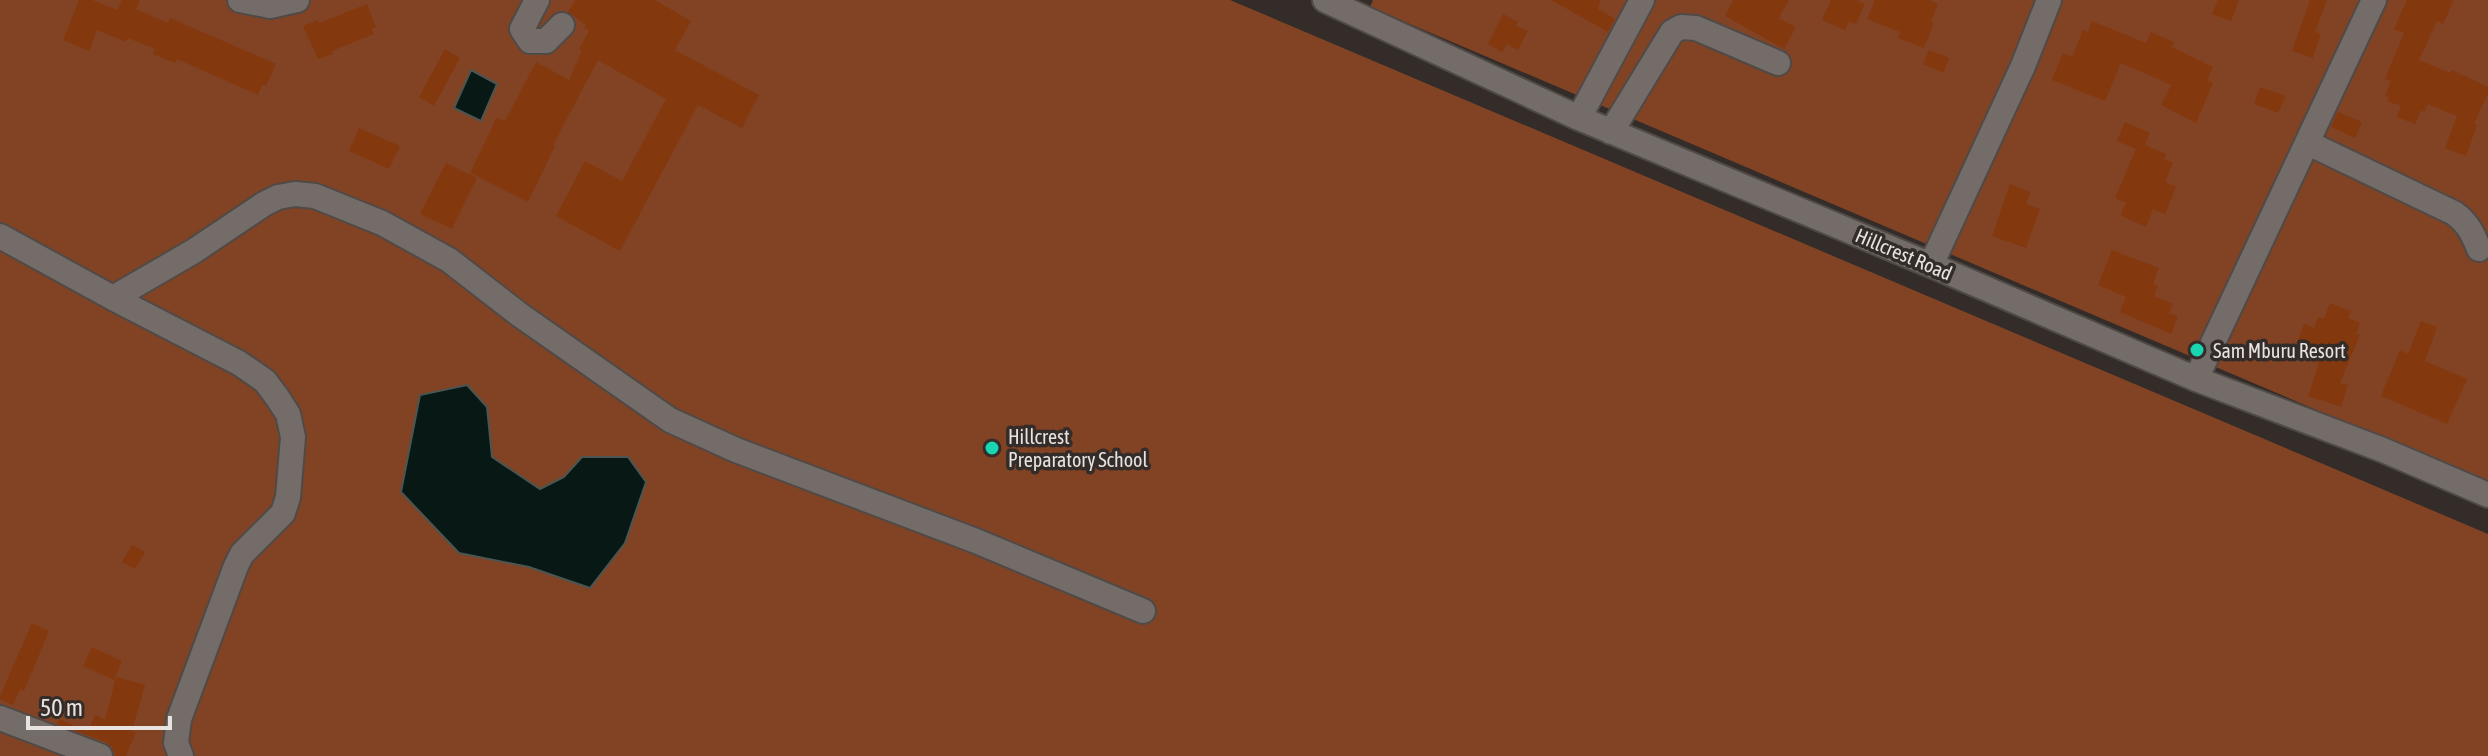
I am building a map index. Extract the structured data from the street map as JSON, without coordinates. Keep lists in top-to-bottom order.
{
  "streets": {
    "street": ["Hillcrest Road"]
  },
  "places": ["Sam Mburu Resort", "Hillcrest Preparatory School"],
  "scale_bar": "50 m"
}
